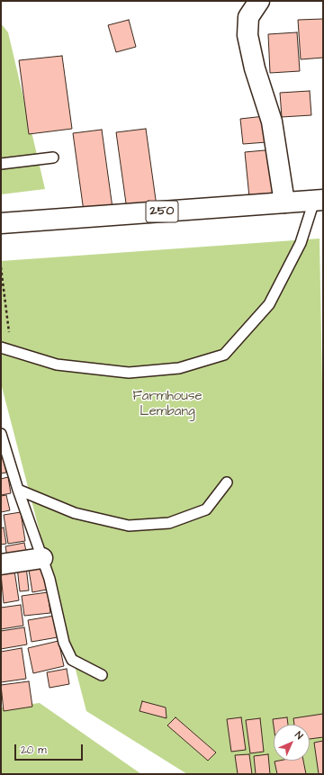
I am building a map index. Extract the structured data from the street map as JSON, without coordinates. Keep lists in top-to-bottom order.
{
  "streets": {
    "main road": ["250"]
  },
  "parks": ["Farmhouse Lembang"],
  "scale_bar": "20 m",
  "north": "top right"
}
